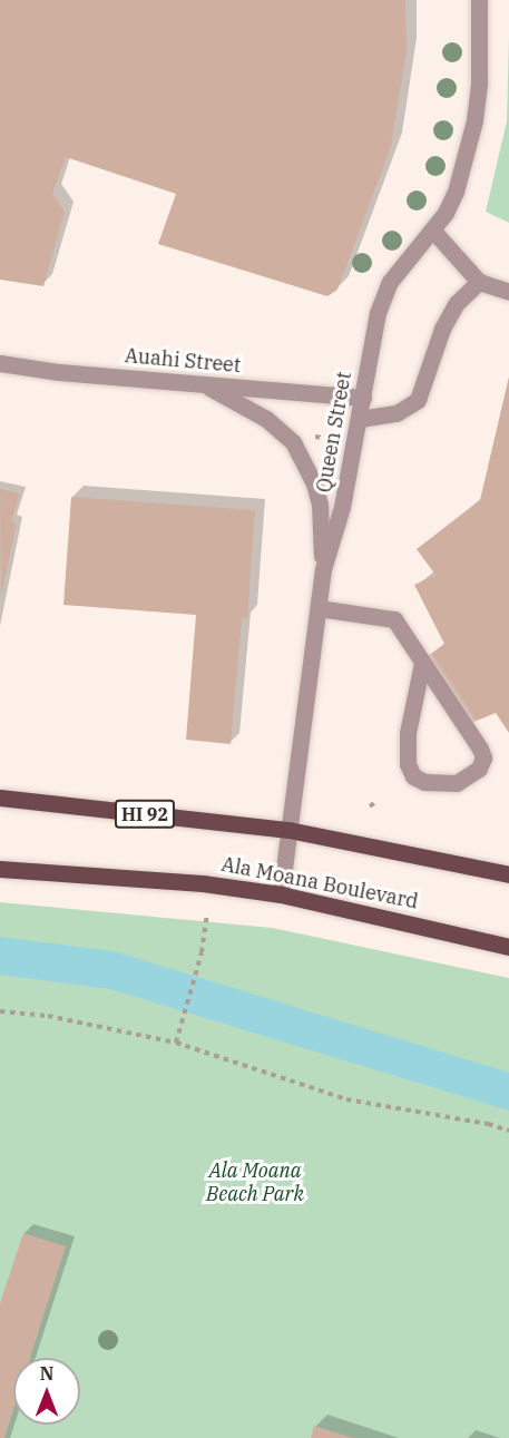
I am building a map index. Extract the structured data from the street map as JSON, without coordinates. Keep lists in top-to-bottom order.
{
  "streets": {
    "main road": ["HI 92", "Ala Moana Boulevard"],
    "street": ["Auahi Street", "Queen Street"]
  },
  "crossings": [
    ["Auahi Street", "Queen Street"],
    ["Queen Street", "Ala Moana Boulevard"]
  ],
  "parks": ["Ala Moana Beach Park"],
  "north": "top"
}
